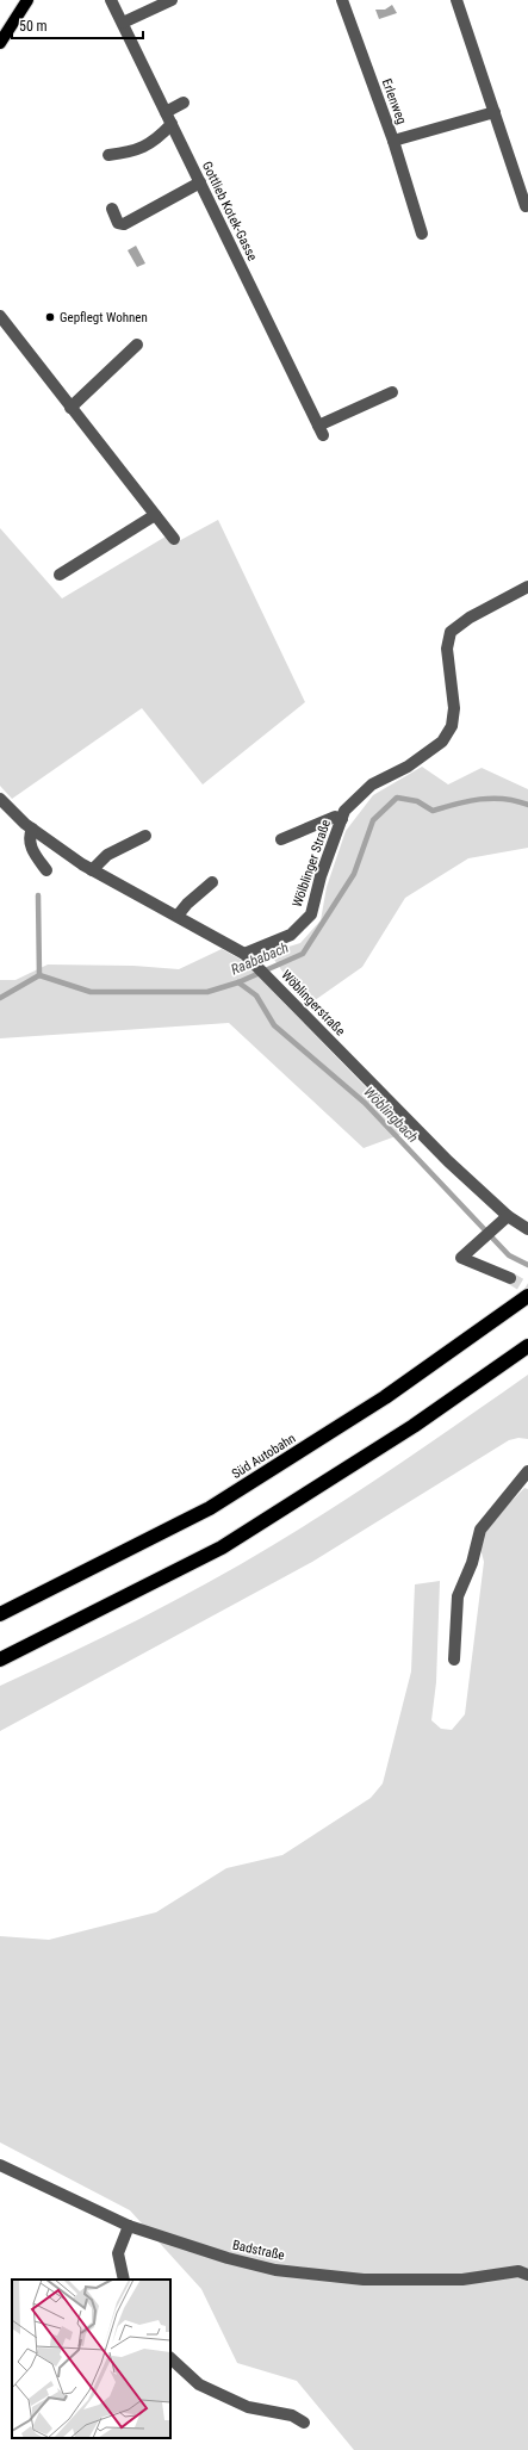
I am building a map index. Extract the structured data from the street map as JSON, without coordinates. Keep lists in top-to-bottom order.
{
  "streets": {
    "highway": ["Süd Autobahn"],
    "street": [
      "Erlenweg",
      "Gottlieb Kotek-Gasse",
      "Wölblinger Straße",
      "Wöblingerstraße",
      "Badstraße"
    ]
  },
  "crossings": [
    ["Wölblinger Straße", "Wöblingerstraße"]
  ],
  "water": ["Raababach", "Wöblingbach"],
  "places": ["Gepflegt Wohnen"],
  "scale_bar": "50 m"
}
